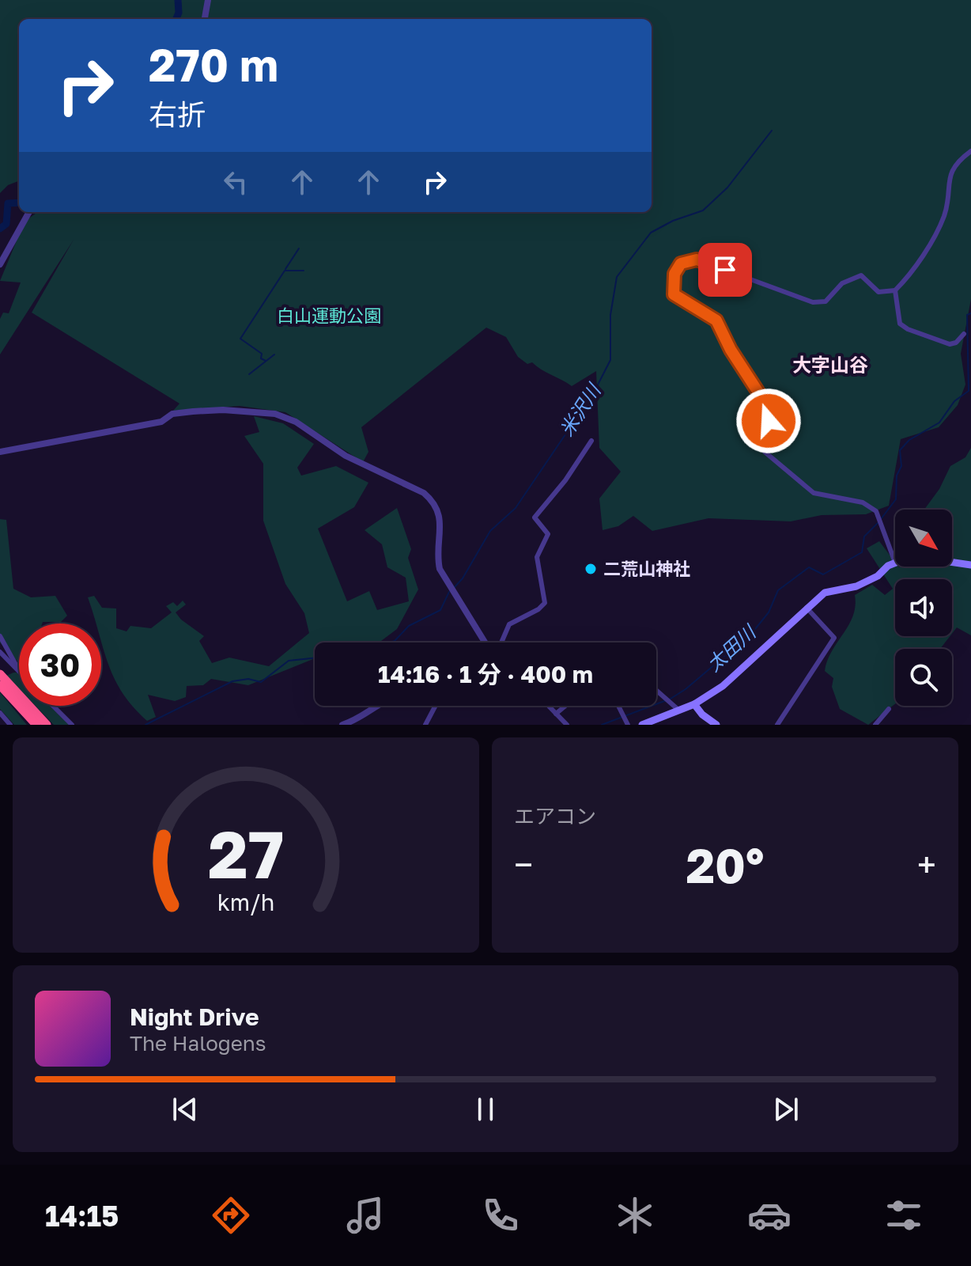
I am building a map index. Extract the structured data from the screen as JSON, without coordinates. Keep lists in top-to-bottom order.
{
  "districts": ["大字山谷"],
  "water": ["米沢川", "太田川"],
  "parks": ["白山運動公園"],
  "places": ["二荒山神社"],
  "north": "bottom right",
  "page": {
    "turn": ["270 m", "右折"],
    "limit": "30",
    "trip": "14:16 · 1 分 · 400 m",
    "tile": "エアコン",
    "heat": ["−", "20°", "+"],
    "song": ["Night Drive", "The Halogens"],
    "tabs": "14:15",
    "gauge": ["27", "km/h"]
  }
}
